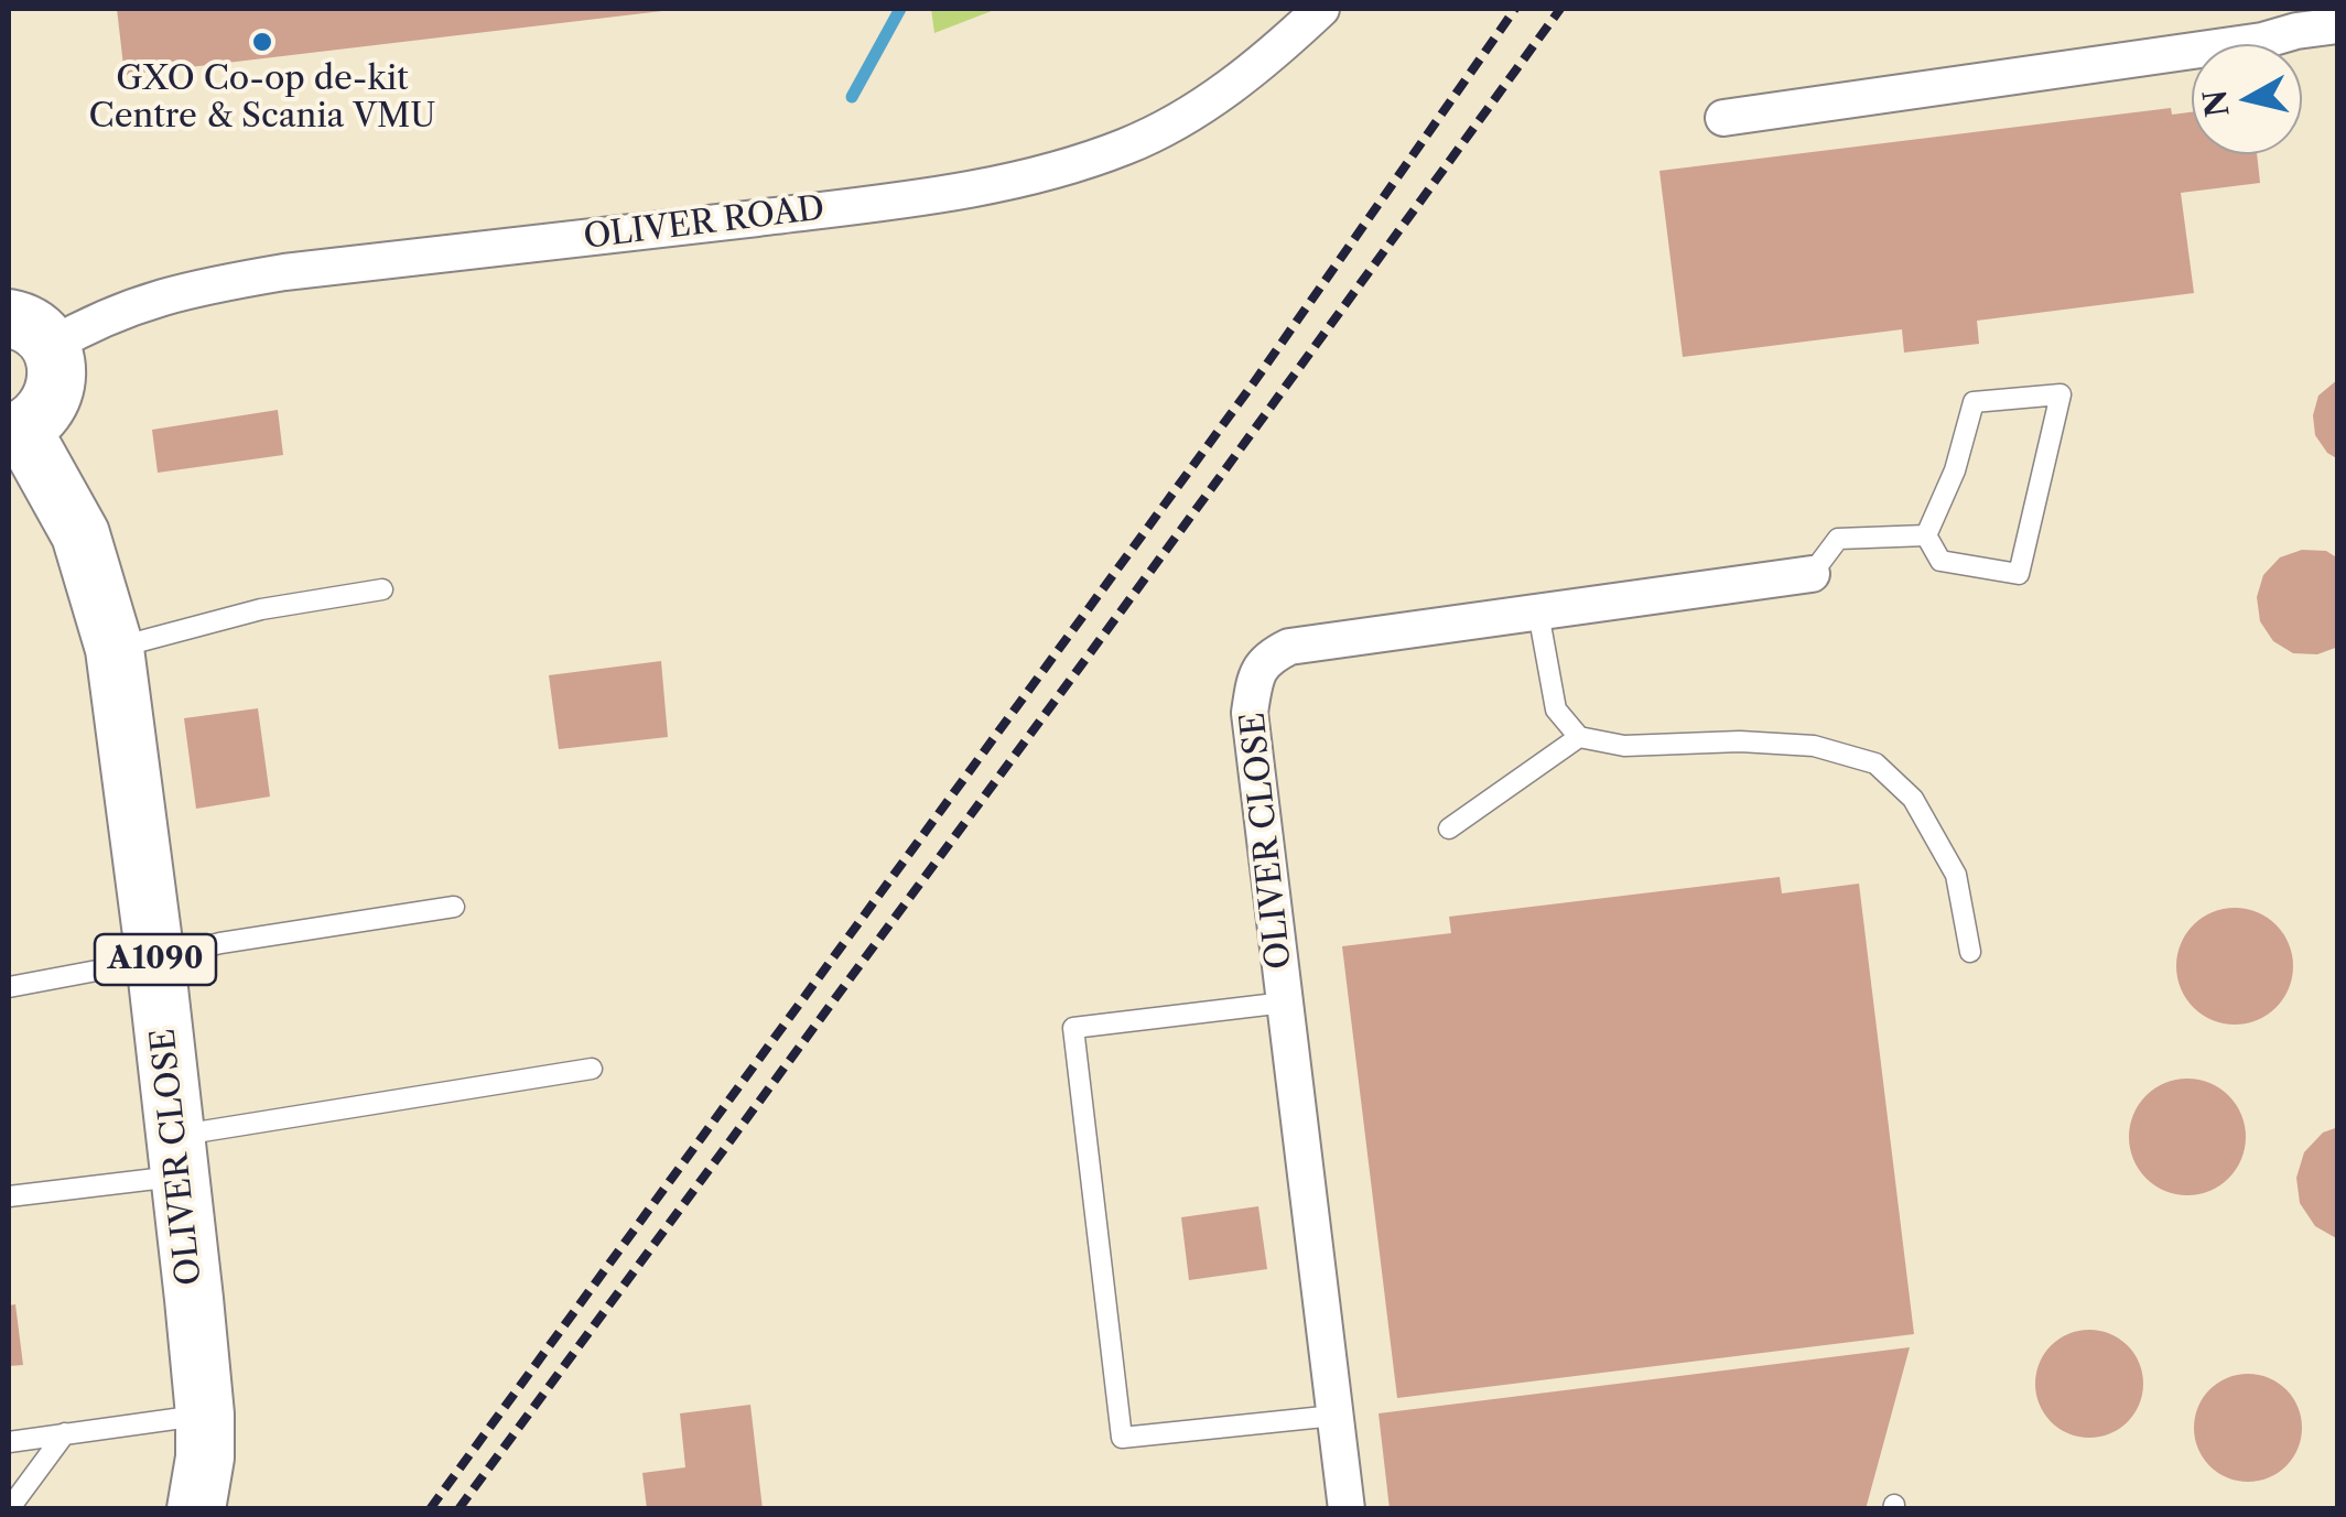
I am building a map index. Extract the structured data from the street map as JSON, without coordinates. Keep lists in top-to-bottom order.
{
  "streets": {
    "main road": ["OLIVER CLOSE", "A1090"],
    "street": ["OLIVER ROAD"]
  },
  "places": ["GXO Co-op de-kit Centre & Scania VMU"],
  "north": "left"
}
